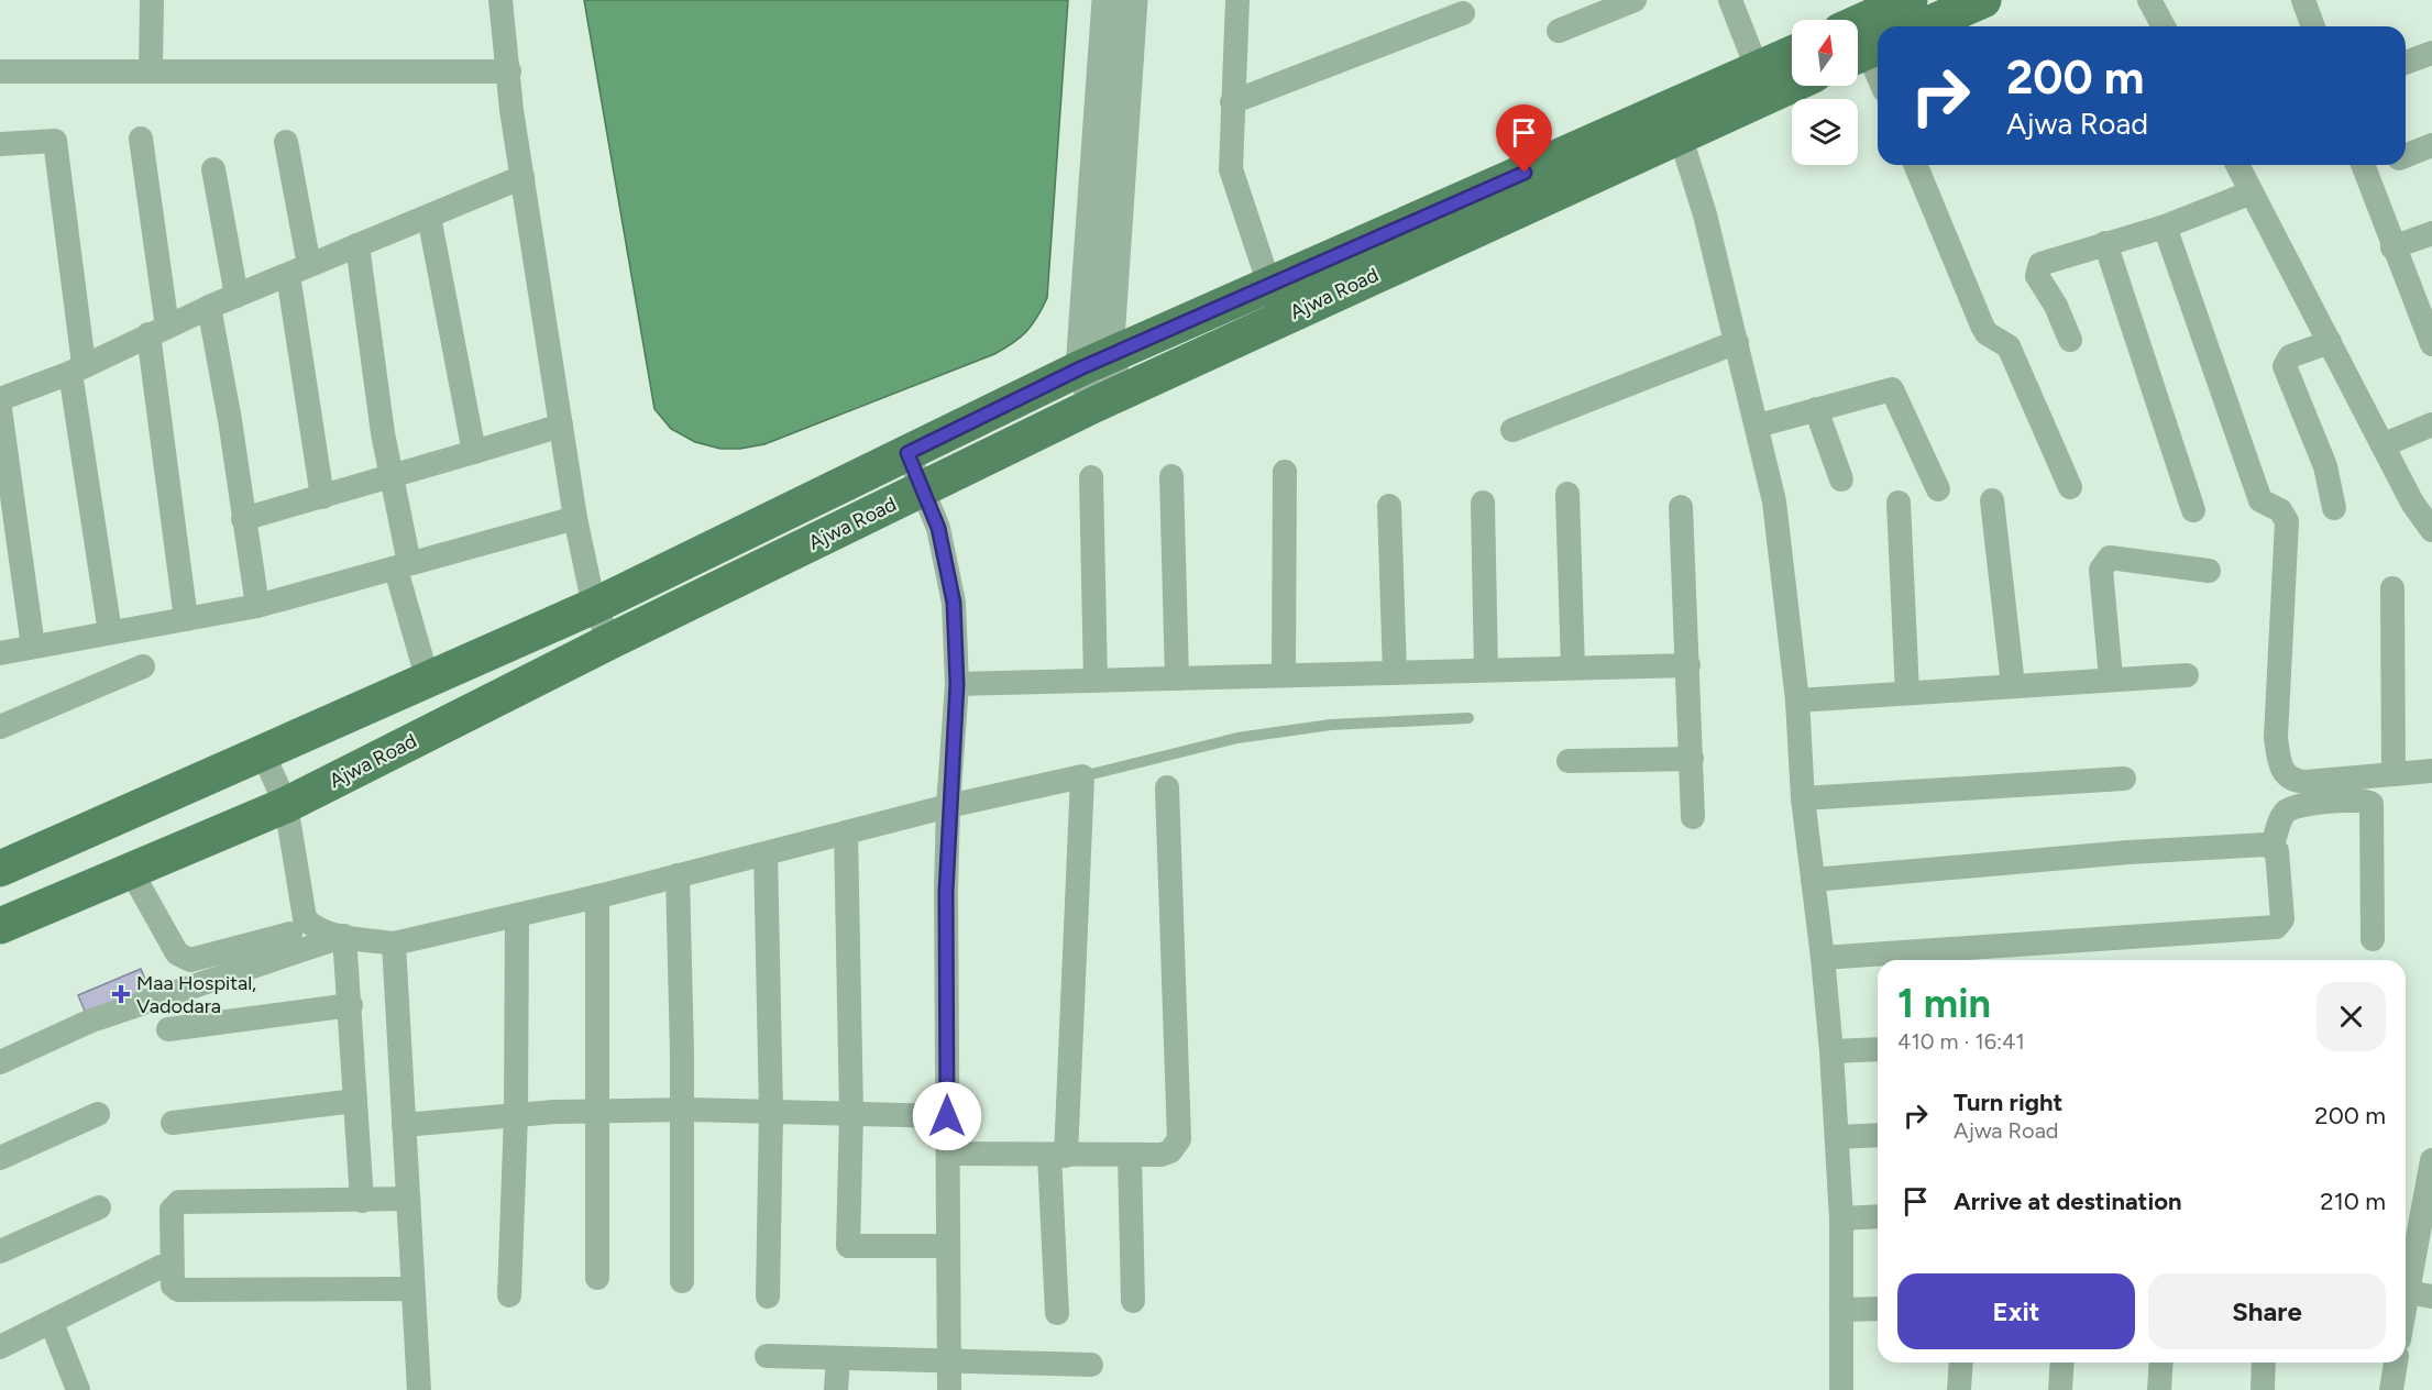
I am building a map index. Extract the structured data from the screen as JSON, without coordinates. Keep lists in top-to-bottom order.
{
  "streets": {
    "main road": ["Ajwa Road"]
  },
  "places": {
    "health": ["Maa Hospital, Vadodara"]
  },
  "north": "top",
  "page": {
    "turn": ["200 m", "Ajwa Road"],
    "heading": ["1 min", "410 m · 16:41"],
    "list": [
      {
        "name": "Turn right",
        "note": "Ajwa Road",
        "value": "200 m"
      },
      {
        "name": "Arrive at destination",
        "value": "210 m"
      }
    ],
    "buttons": ["Exit", "Share"]
  }
}
